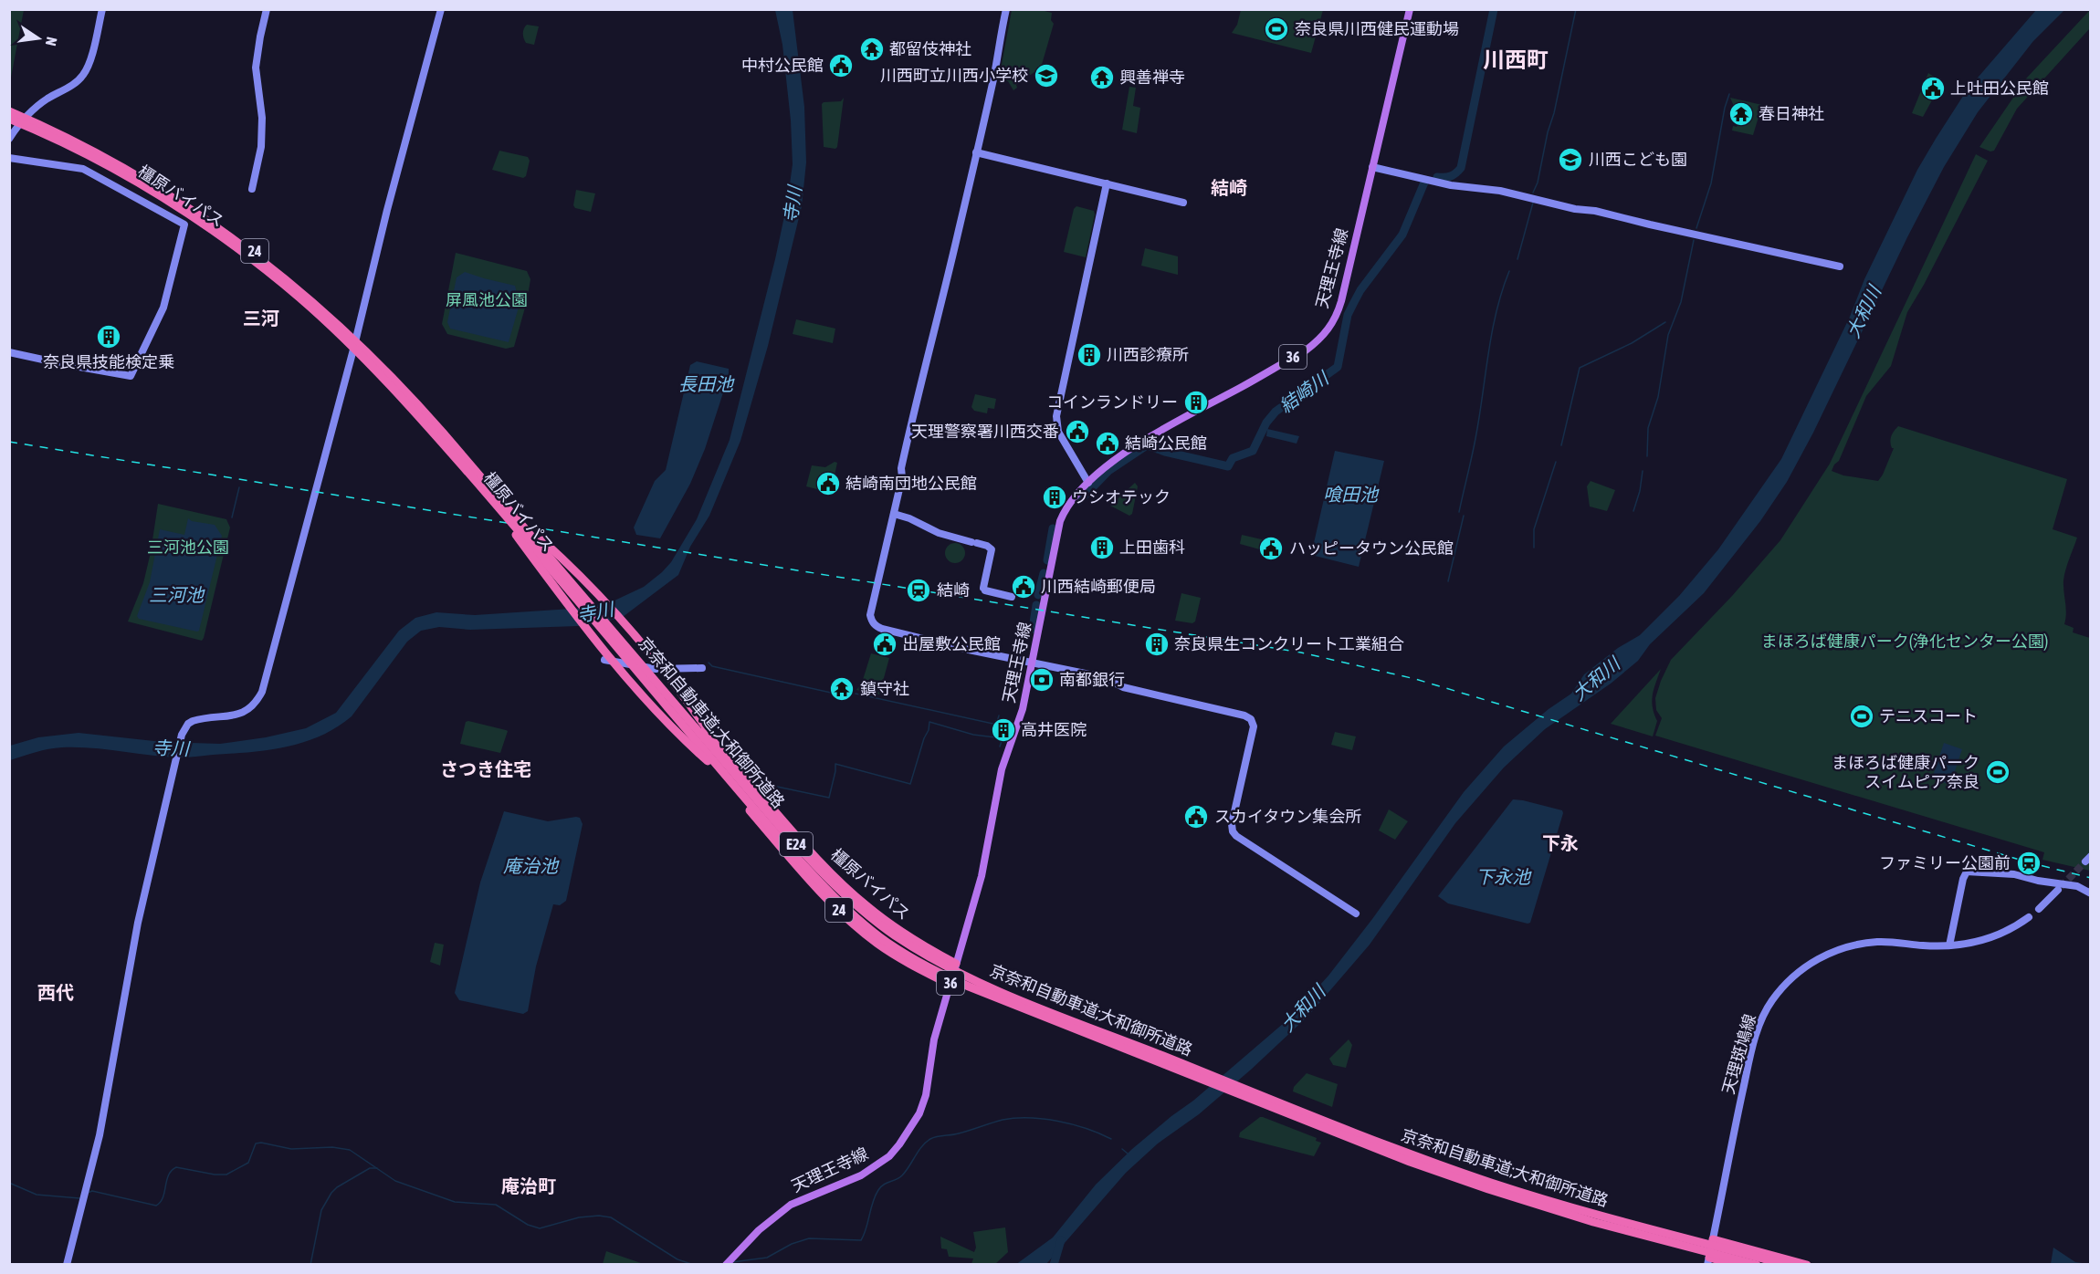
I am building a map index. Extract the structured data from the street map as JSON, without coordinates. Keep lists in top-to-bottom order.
{
  "streets": {
    "highway": [
      "橿原バイパス",
      "24",
      "京奈和自動車道;大和御所道路",
      "E24"
    ],
    "main road": ["天理王寺線", "36"],
    "street": ["天理斑鳩線"]
  },
  "crossings": [
    ["橿原バイパス", "天理王寺線"],
    ["橿原バイパス", "京奈和自動車道;大和御所道路"]
  ],
  "districts": [
    "川西町",
    "結崎",
    "三河",
    "さつき住宅",
    "下永",
    "西代",
    "庵治町"
  ],
  "water": [
    "寺川",
    "大和川",
    "長田池",
    "結崎川",
    "喰田池",
    "三河池",
    "庵治池",
    "下永池"
  ],
  "parks": ["屏風池公園", "三河池公園", "まほろば健康パーク(浄化センター公園)"],
  "places": {
    "sports": ["奈良県川西健民運動場", "テニスコート", "まほろば健康パーク スイムピア奈良"],
    "temple": [
      "都留伎神社",
      "興善禅寺",
      "春日神社",
      "鎮守社"
    ],
    "public building": [
      "中村公民館",
      "上吐田公民館",
      "天理警察署川西交番",
      "結崎公民館",
      "結崎南団地公民館",
      "ハッピータウン公民館",
      "川西結崎郵便局",
      "出屋敷公民館",
      "スカイタウン集会所"
    ],
    "school or university": ["川西町立川西小学校", "川西こども園"],
    "building": [
      "奈良県技能検定乗",
      "川西診療所",
      "コインランドリー",
      "ウシオテック",
      "上田歯科",
      "奈良県生コンクリート工業組合",
      "高井医院"
    ],
    "station": ["結崎", "ファミリー公園前"],
    "bank": ["南都銀行"]
  },
  "north": "right"
}
